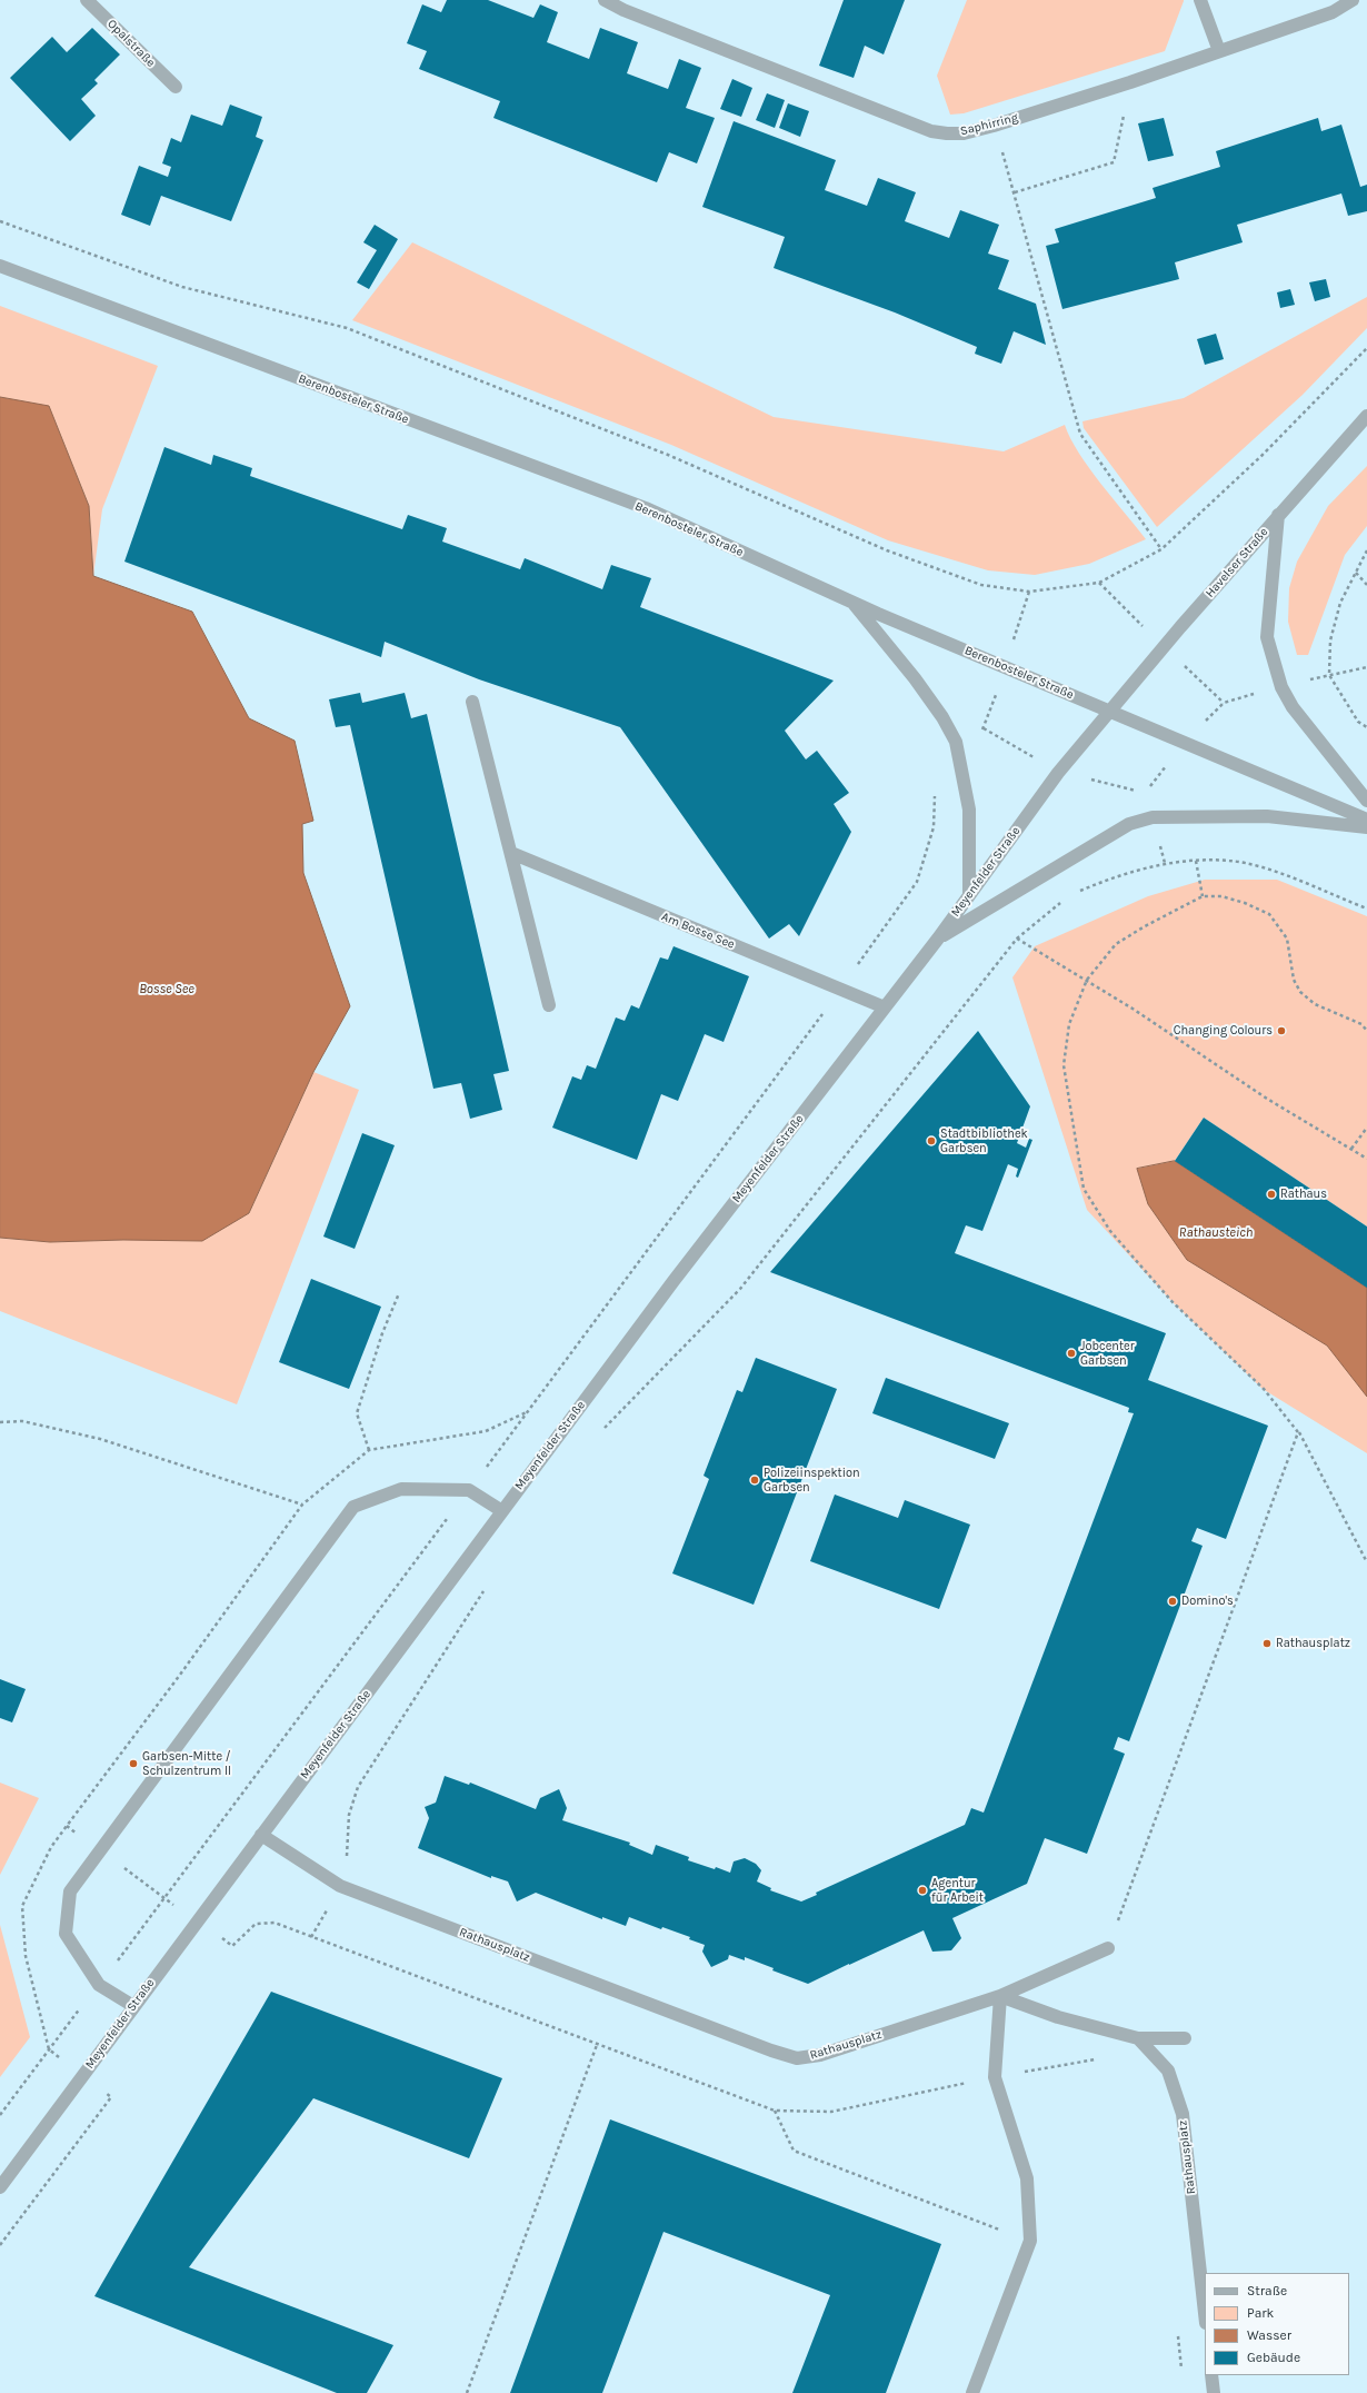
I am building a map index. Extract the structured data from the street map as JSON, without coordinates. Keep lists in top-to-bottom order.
{
  "streets": {
    "street": [
      "Opalstraße",
      "Saphirring",
      "Berenbosteler Straße",
      "Havelser Straße",
      "Meyenfelder Straße",
      "Am Bosse See",
      "Rathausplatz"
    ]
  },
  "crossings": [
    ["Berenbosteler Straße", "Havelser Straße"],
    ["Berenbosteler Straße", "Meyenfelder Straße"],
    ["Havelser Straße", "Meyenfelder Straße"],
    ["Meyenfelder Straße", "Am Bosse See"],
    ["Meyenfelder Straße", "Rathausplatz"]
  ],
  "water": ["Bosse See", "Rathausteich"],
  "places": [
    "Changing Colours",
    "Stadtbibliothek Garbsen",
    "Rathaus",
    "Jobcenter Garbsen",
    "Polizeiinspektion Garbsen",
    "Domino's",
    "Rathausplatz",
    "Garbsen-Mitte / Schulzentrum II",
    "Agentur für Arbeit"
  ],
  "legend": [
    "Straße",
    "Park",
    "Wasser",
    "Gebäude"
  ]
}
